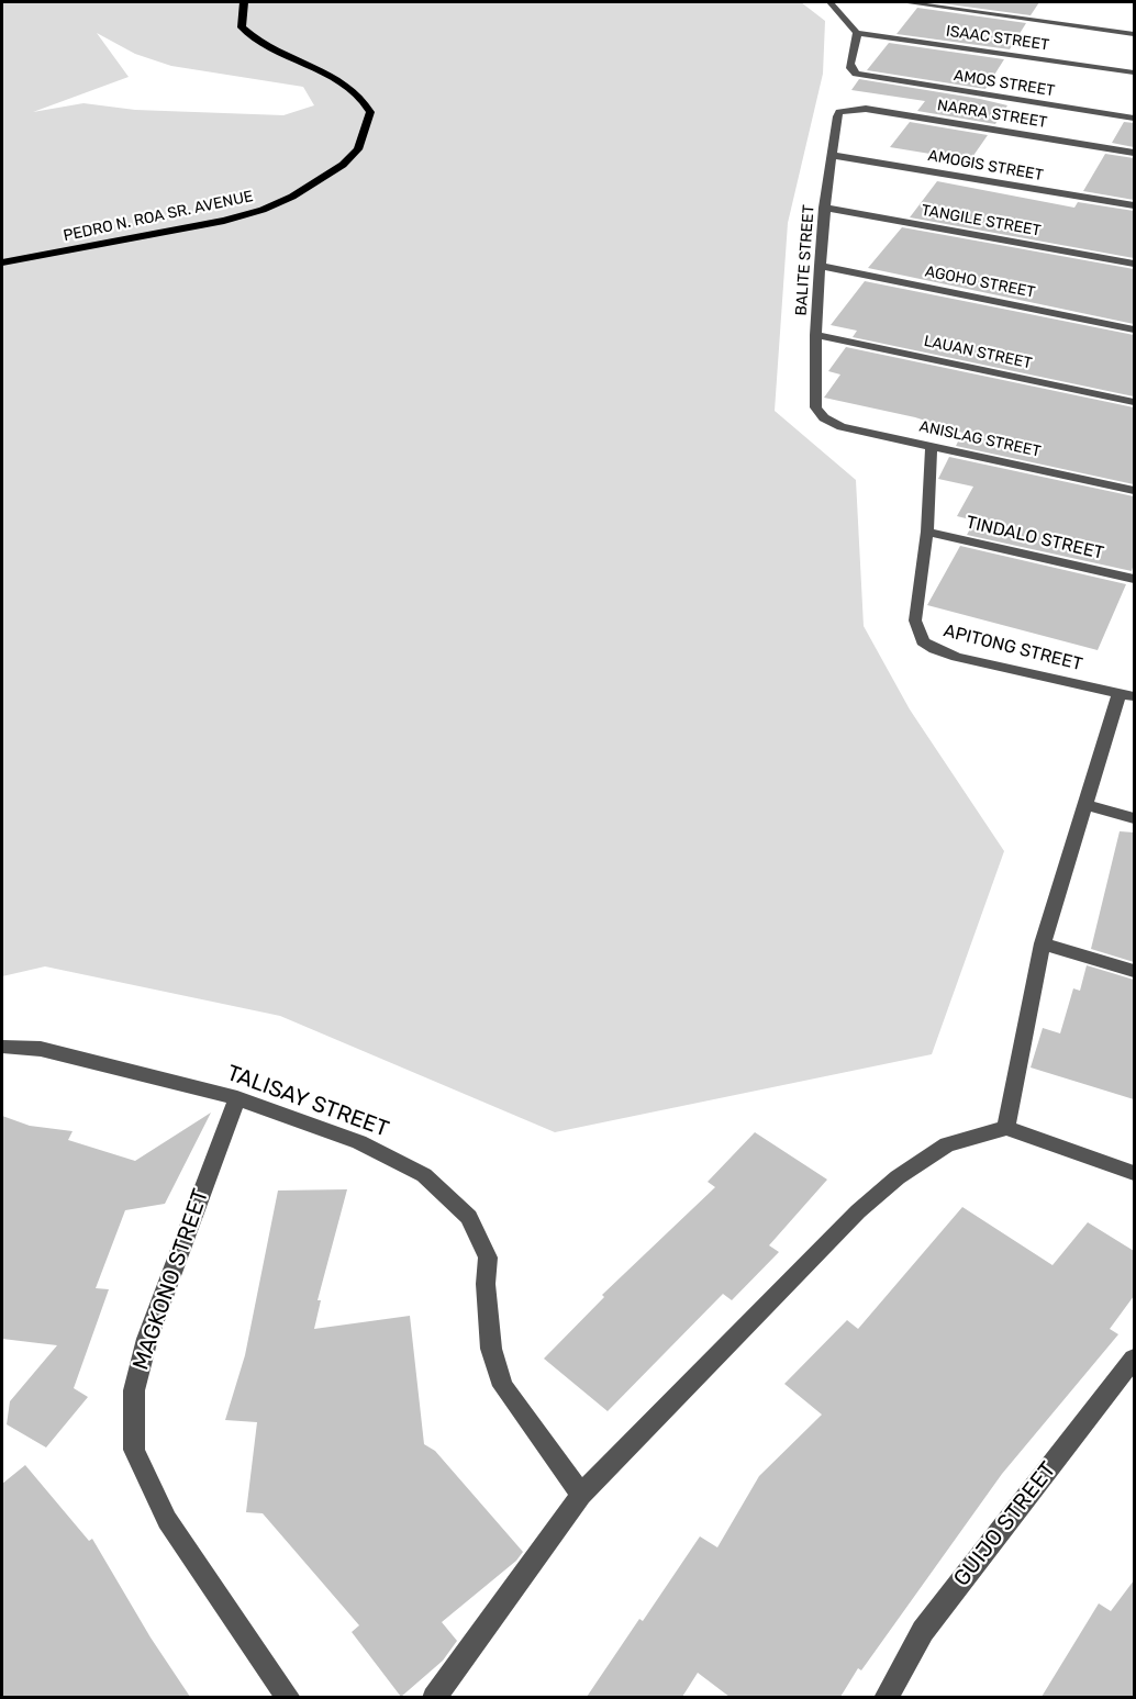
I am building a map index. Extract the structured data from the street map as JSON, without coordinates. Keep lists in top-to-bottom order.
{
  "streets": {
    "main road": ["PEDRO N. ROA SR. AVENUE"],
    "street": [
      "ISAAC STREET",
      "AMOS STREET",
      "NARRA STREET",
      "AMOGIS STREET",
      "TANGILE STREET",
      "BALITE STREET",
      "AGOHO STREET",
      "LAUAN STREET",
      "ANISLAG STREET",
      "TINDALO STREET",
      "APITONG STREET",
      "TALISAY STREET",
      "MAGKONO STREET",
      "GUIJO STREET"
    ]
  },
  "crossings": [
    ["ISAAC STREET", "AMOS STREET"],
    ["NARRA STREET", "BALITE STREET"],
    ["AMOGIS STREET", "BALITE STREET"],
    ["TANGILE STREET", "BALITE STREET"],
    ["BALITE STREET", "AGOHO STREET"],
    ["BALITE STREET", "LAUAN STREET"],
    ["BALITE STREET", "ANISLAG STREET"],
    ["ANISLAG STREET", "APITONG STREET"],
    ["TINDALO STREET", "APITONG STREET"],
    ["TALISAY STREET", "MAGKONO STREET"]
  ]
}
